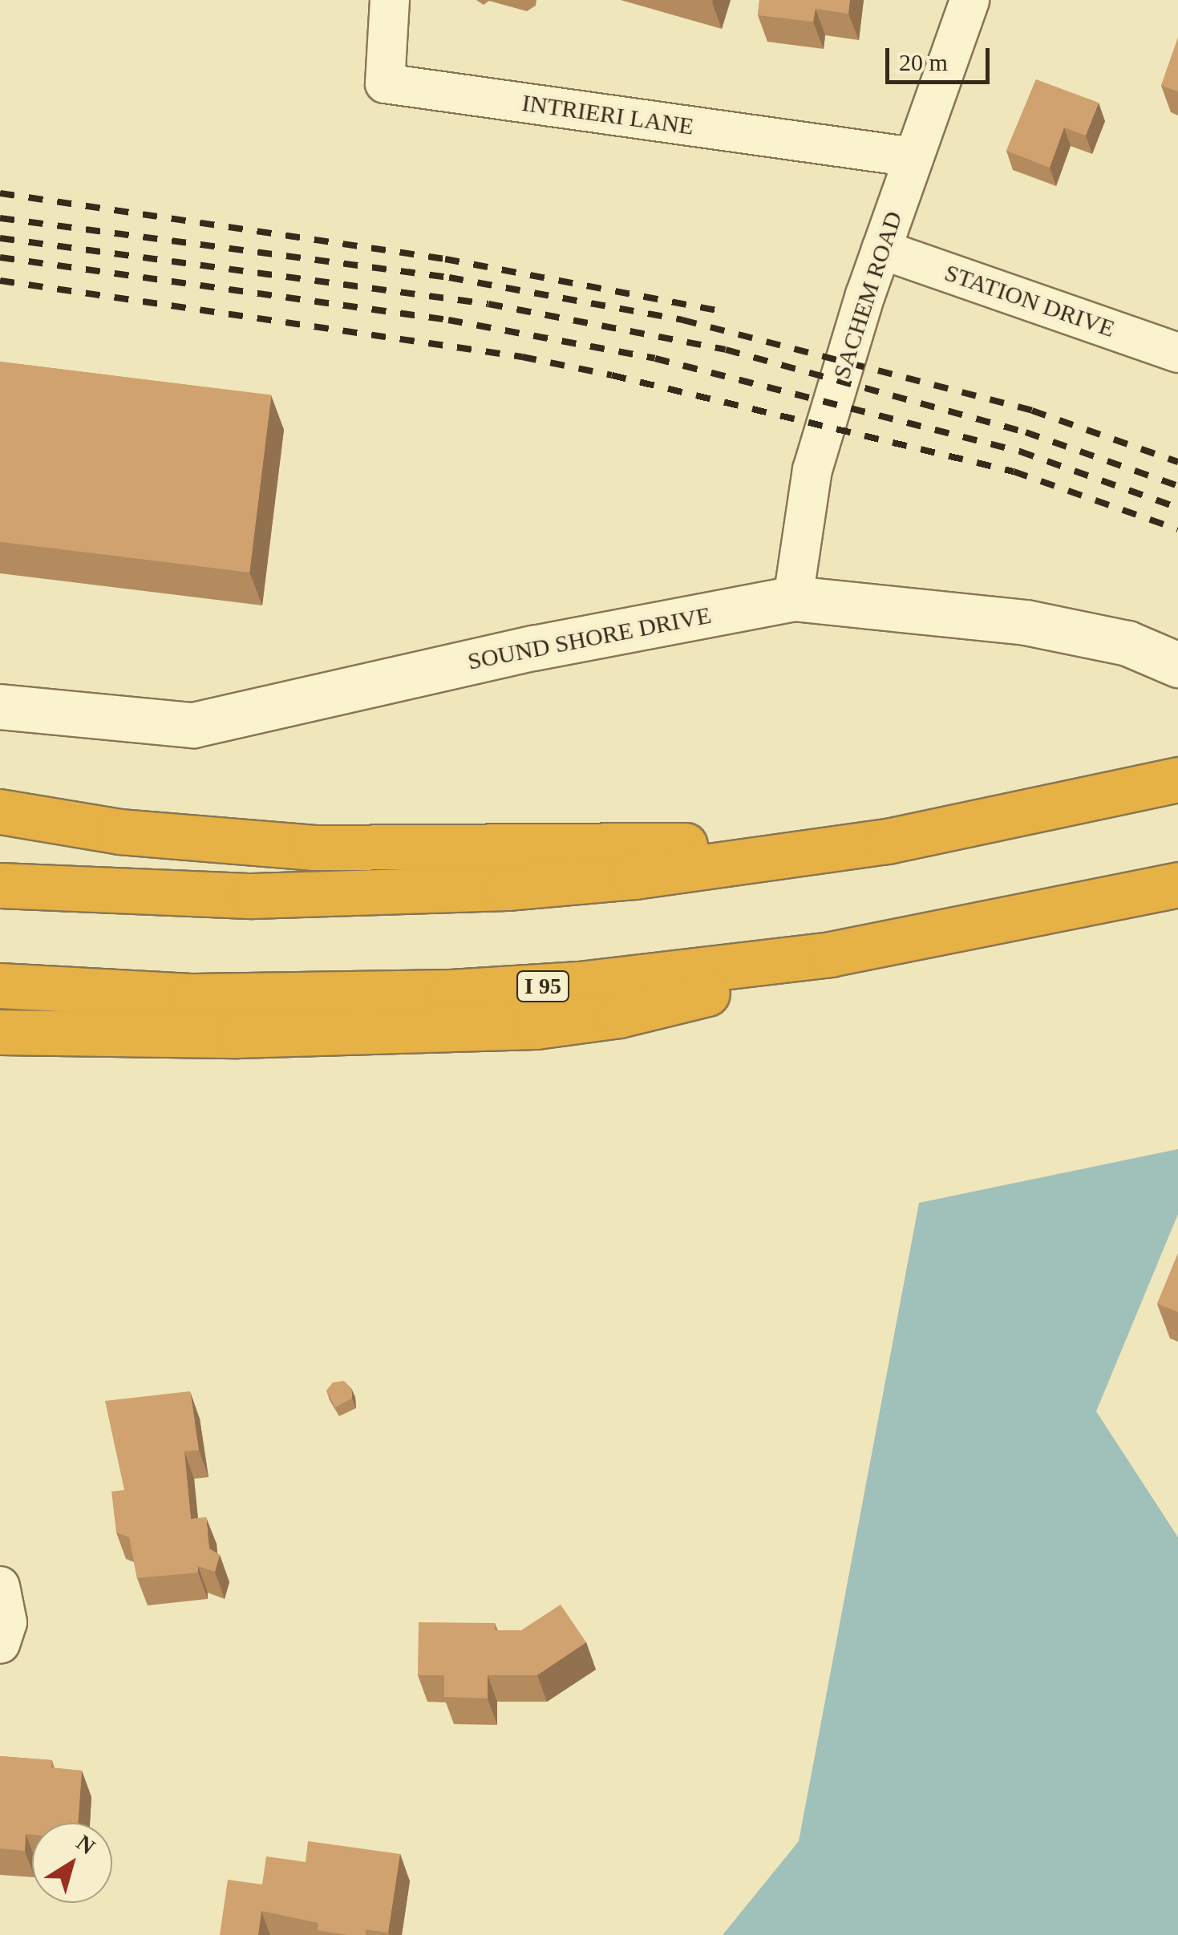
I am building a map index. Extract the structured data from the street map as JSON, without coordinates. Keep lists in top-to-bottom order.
{
  "streets": {
    "highway": ["I 95"],
    "main road": ["SOUND SHORE DRIVE"],
    "street": ["INTRIERI LANE", "SACHEM ROAD", "STATION DRIVE"]
  },
  "crossings": [
    ["INTRIERI LANE", "SACHEM ROAD"],
    ["SACHEM ROAD", "STATION DRIVE"],
    ["SACHEM ROAD", "SOUND SHORE DRIVE"]
  ],
  "scale_bar": "20 m",
  "north": "top right"
}
